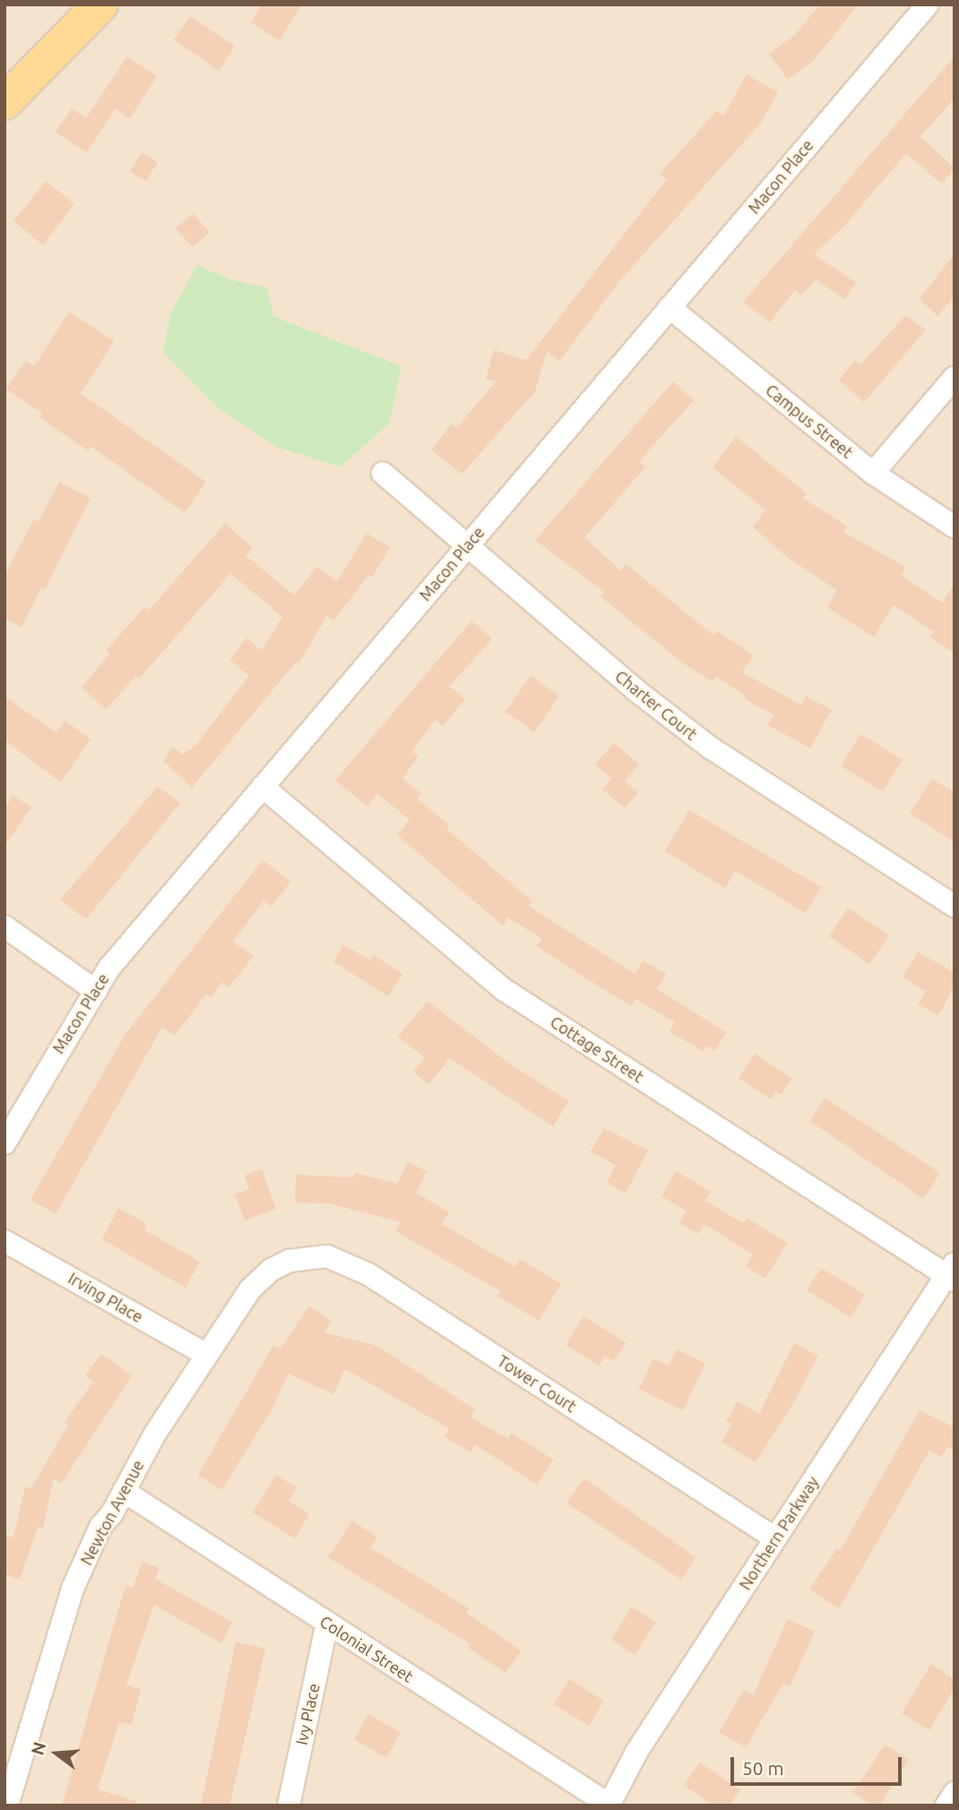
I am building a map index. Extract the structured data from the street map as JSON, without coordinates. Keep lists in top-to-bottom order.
{
  "streets": {
    "street": [
      "Macon Place",
      "Campus Street",
      "Charter Court",
      "Cottage Street",
      "Irving Place",
      "Tower Court",
      "Newton Avenue",
      "Northern Parkway",
      "Colonial Street",
      "Ivy Place"
    ]
  },
  "crossings": [
    ["Macon Place", "Campus Street"],
    ["Macon Place", "Charter Court"],
    ["Macon Place", "Cottage Street"],
    ["Cottage Street", "Northern Parkway"],
    ["Irving Place", "Newton Avenue"],
    ["Tower Court", "Newton Avenue"],
    ["Tower Court", "Northern Parkway"],
    ["Newton Avenue", "Colonial Street"],
    ["Northern Parkway", "Colonial Street"],
    ["Colonial Street", "Ivy Place"]
  ],
  "scale_bar": "50 m",
  "north": "left"
}
